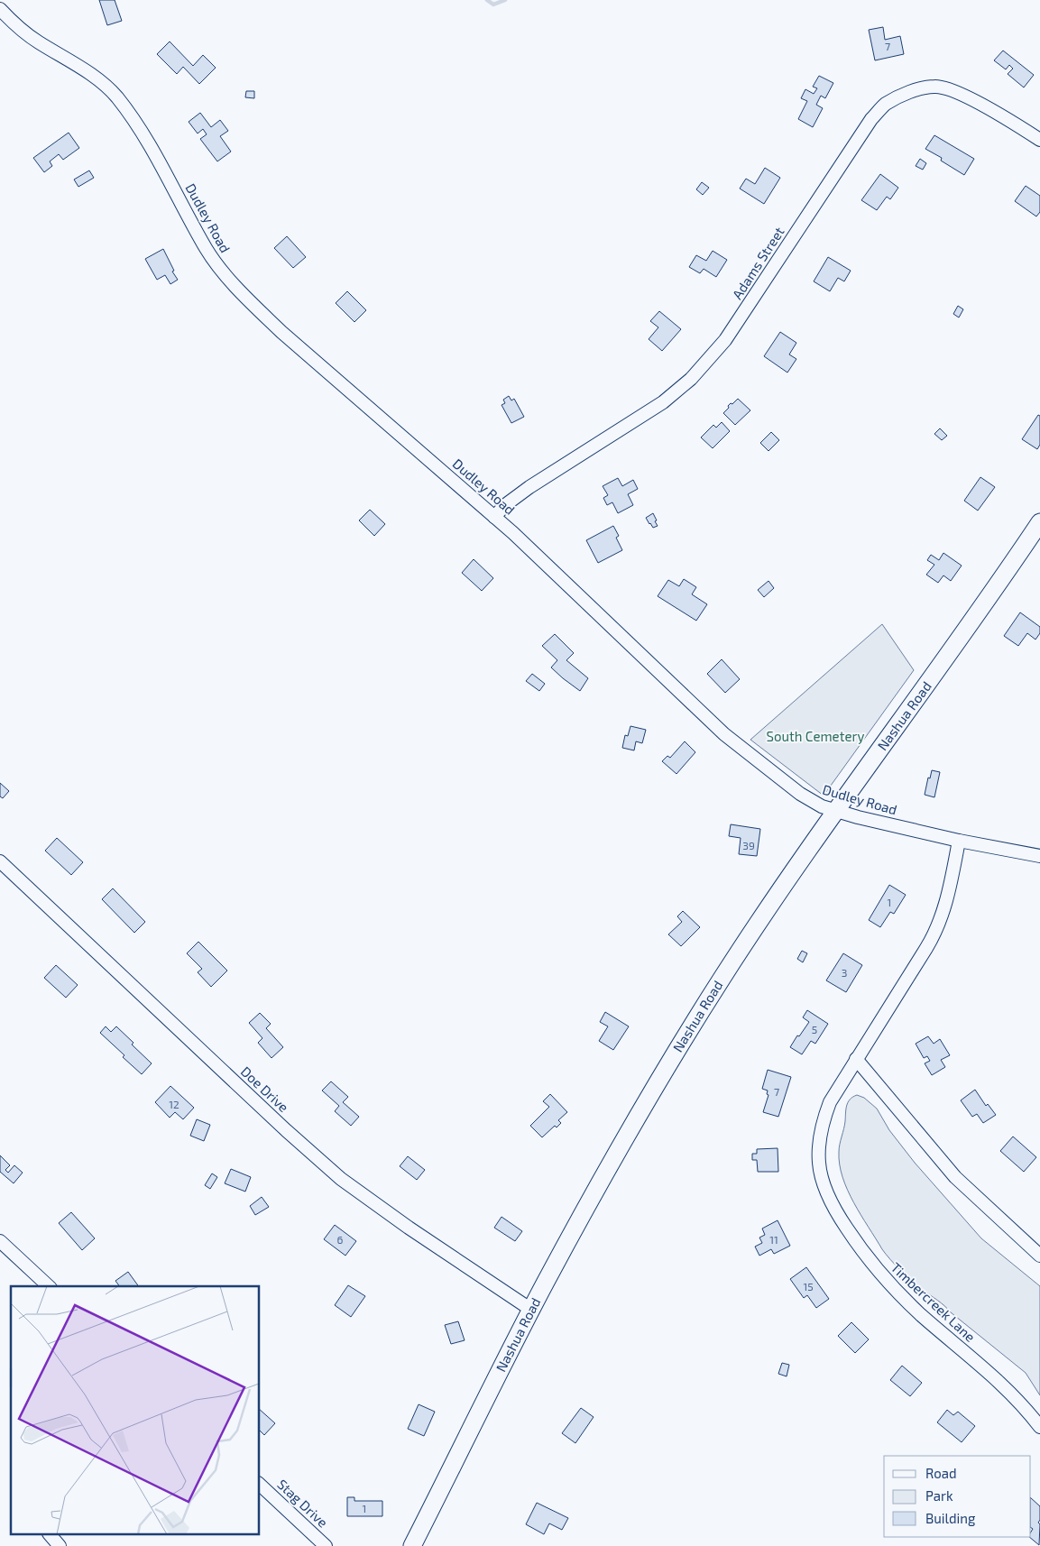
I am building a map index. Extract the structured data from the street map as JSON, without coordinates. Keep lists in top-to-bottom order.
{
  "streets": {
    "main road": ["Nashua Road"],
    "street": [
      "Dudley Road",
      "Adams Street",
      "Doe Drive",
      "Timbercreek Lane",
      "Stag Drive"
    ]
  },
  "crossings": [
    ["Dudley Road", "Adams Street"],
    ["Dudley Road", "Nashua Road"],
    ["Dudley Road", "Timbercreek Lane"],
    ["Nashua Road", "Doe Drive"]
  ],
  "parks": ["South Cemetery"],
  "house_numbers": [
    "7",
    "39",
    "1",
    "3",
    "5",
    "7",
    "12",
    "6",
    "11",
    "15",
    "1"
  ],
  "legend": ["Road", "Park", "Building"]
}
